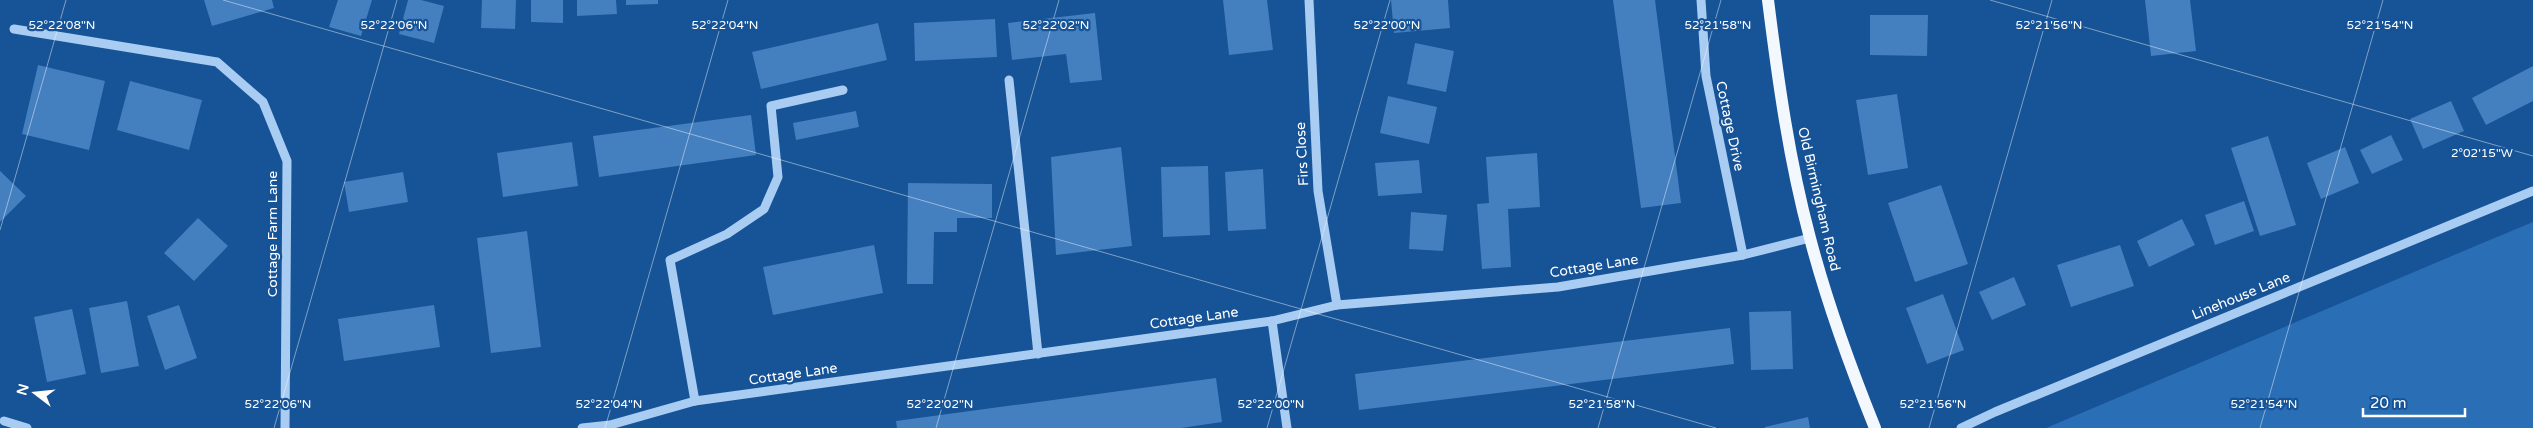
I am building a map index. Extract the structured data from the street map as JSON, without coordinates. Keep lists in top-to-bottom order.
{
  "streets": {
    "main road": ["Old Birmingham Road"],
    "street": [
      "Cottage Drive",
      "Firs Close",
      "Cottage Farm Lane",
      "Cottage Lane",
      "Linehouse Lane"
    ]
  },
  "crossings": [
    ["Cottage Drive", "Cottage Lane"],
    ["Firs Close", "Cottage Lane"],
    ["Old Birmingham Road", "Cottage Lane"]
  ],
  "scale_bar": "20 m",
  "north": "left",
  "coordinates": [
    "52°22'08\"N",
    "52°22'06\"N",
    "52°22'04\"N",
    "52°22'02\"N",
    "52°22'00\"N",
    "52°21'58\"N",
    "52°21'56\"N",
    "52°21'54\"N",
    "2°02'15\"W"
  ]
}
